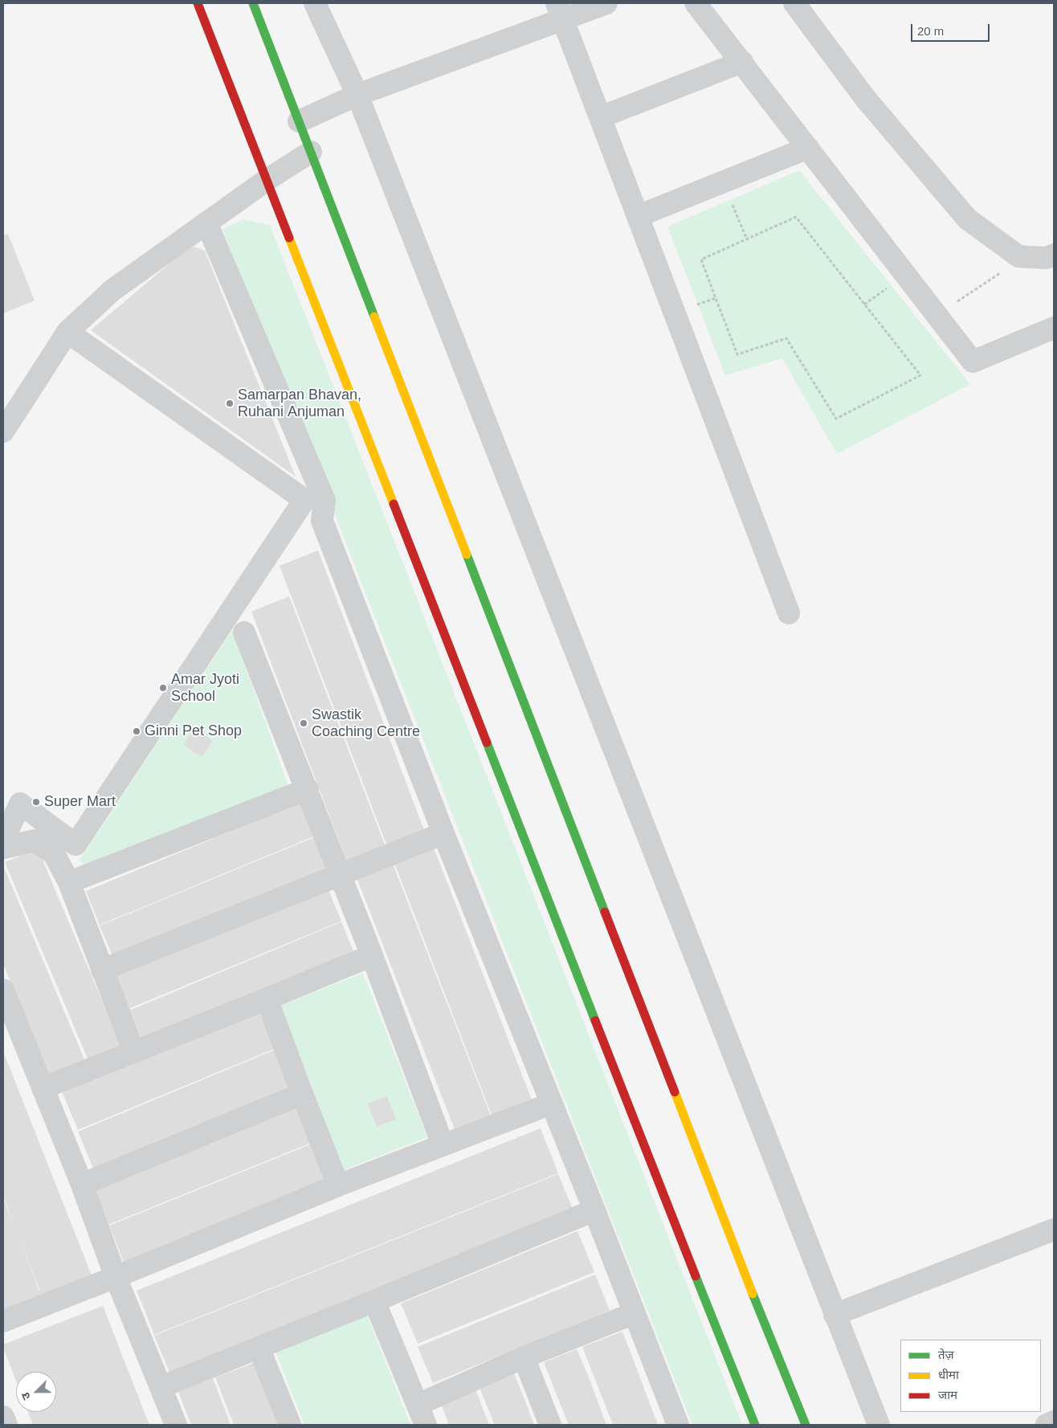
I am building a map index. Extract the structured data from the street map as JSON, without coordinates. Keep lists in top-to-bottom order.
{
  "places": [
    "Samarpan Bhavan, Ruhani Anjuman",
    "Amar Jyoti School",
    "Swastik Coaching Centre",
    "Ginni Pet Shop",
    "Super Mart"
  ],
  "legend": ["तेज़", "धीमा", "जाम"],
  "scale_bar": "20 m",
  "north": "bottom left"
}
